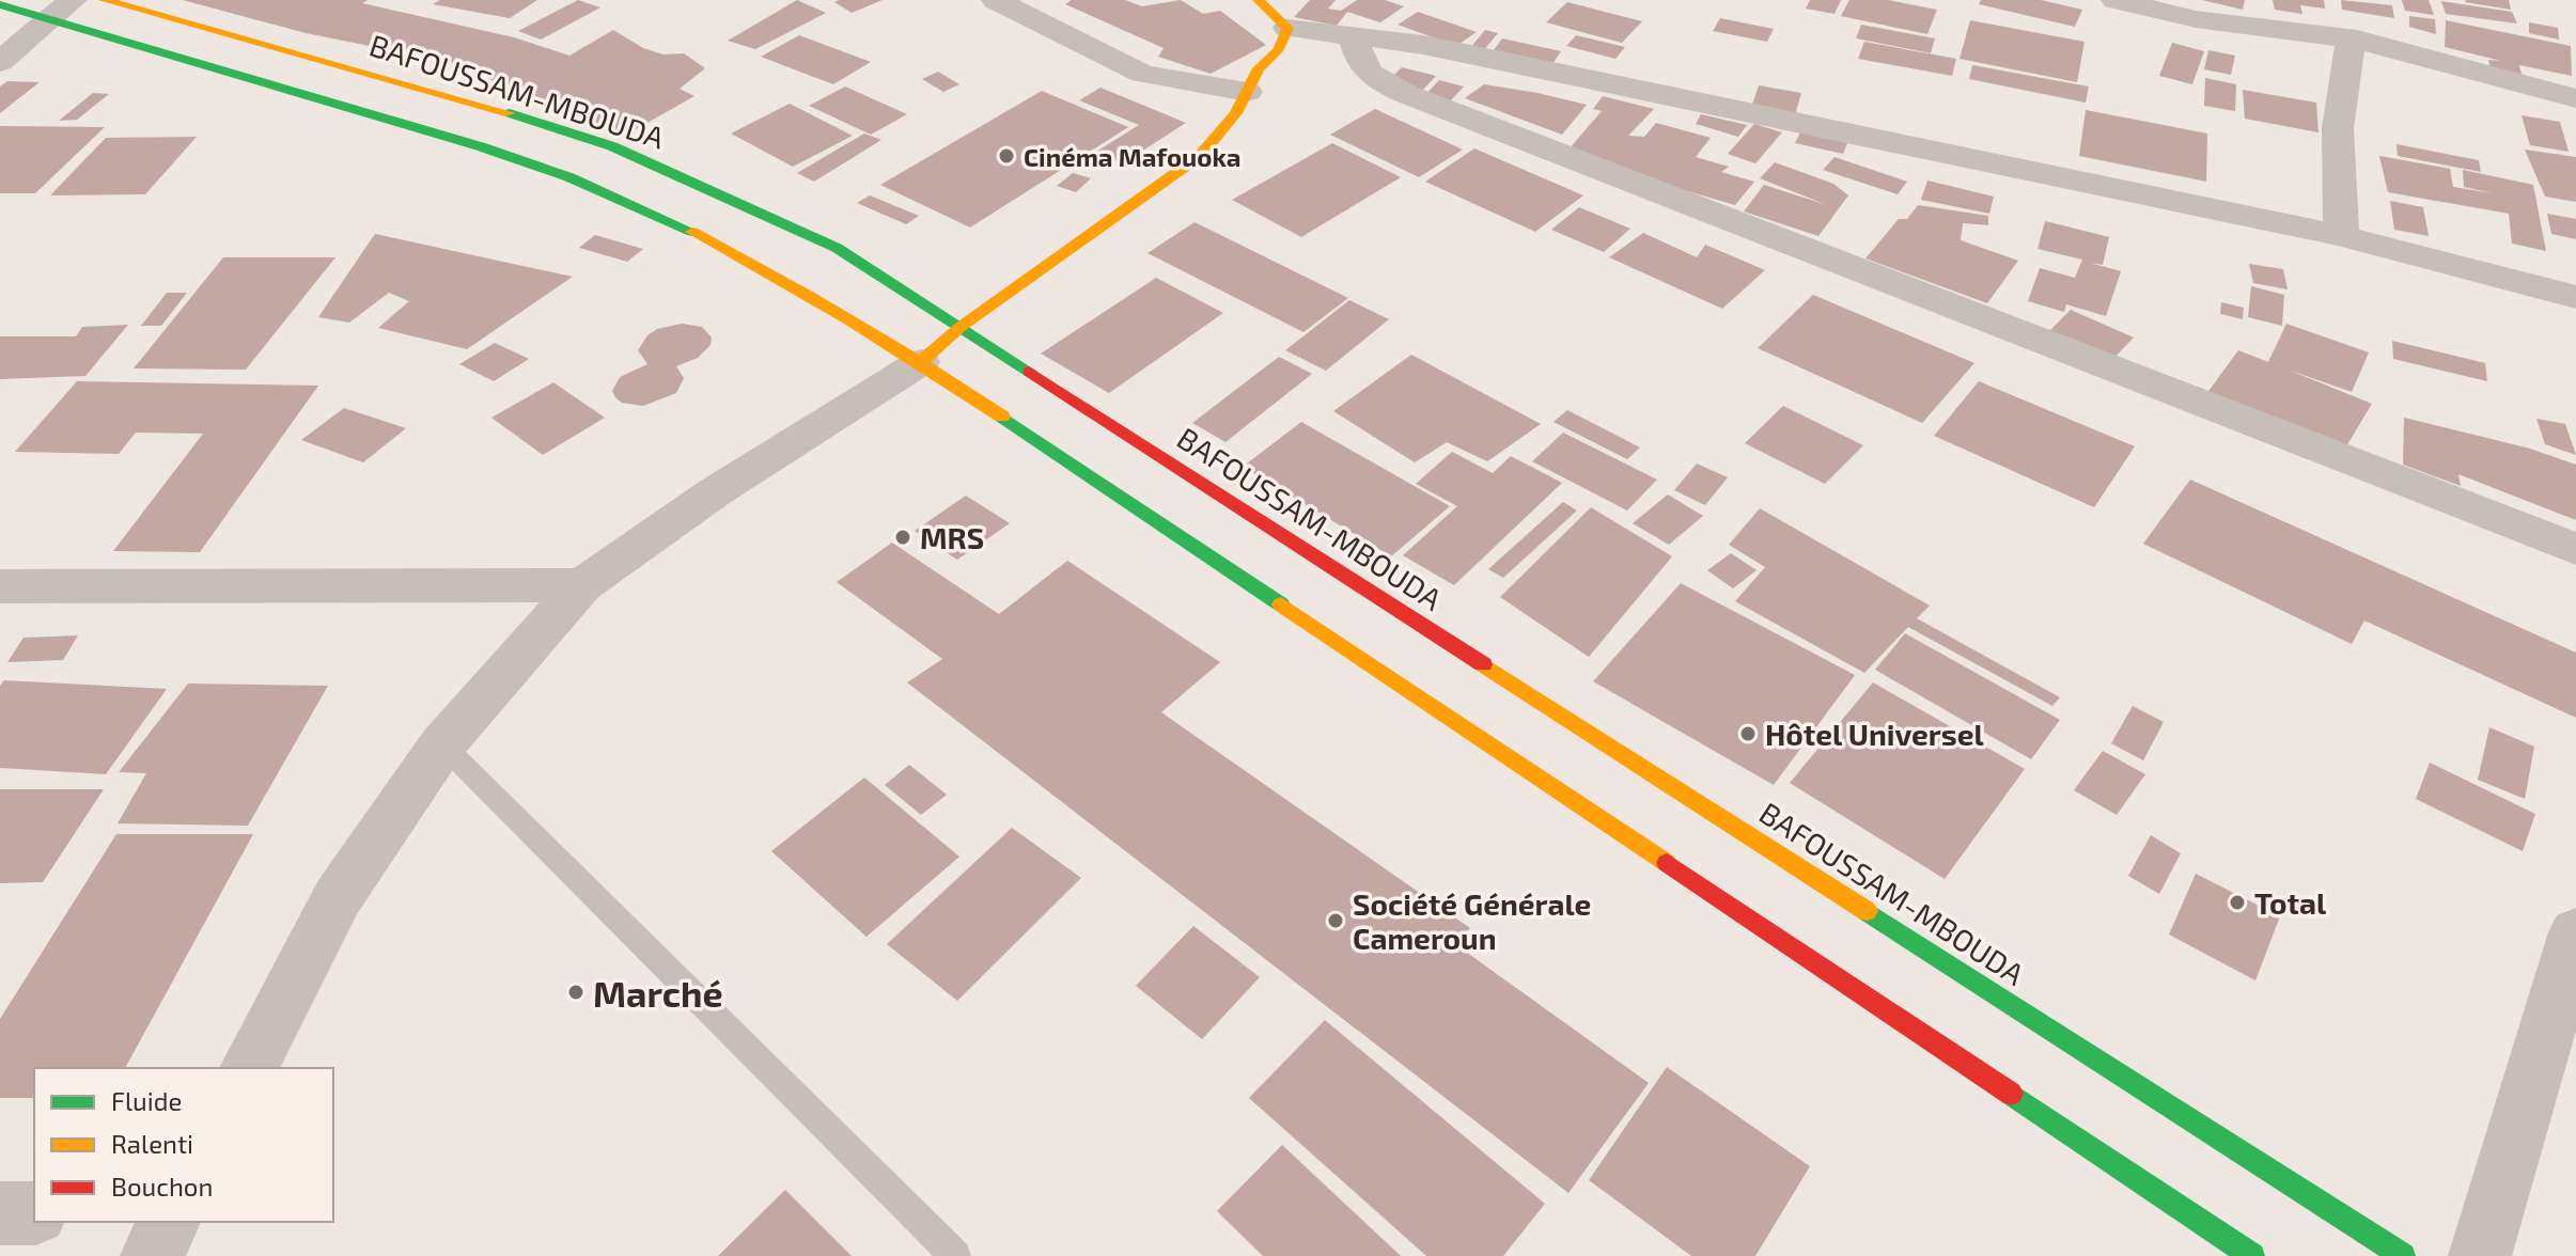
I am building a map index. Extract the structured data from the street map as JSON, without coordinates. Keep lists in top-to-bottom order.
{
  "streets": {
    "main road": ["BAFOUSSAM-MBOUDA"]
  },
  "places": [
    "Cinéma Mafouoka",
    "MRS",
    "Hôtel Universel",
    "Total",
    "Société Générale Cameroun",
    "Marché"
  ],
  "legend": ["Fluide", "Ralenti", "Bouchon"]
}
